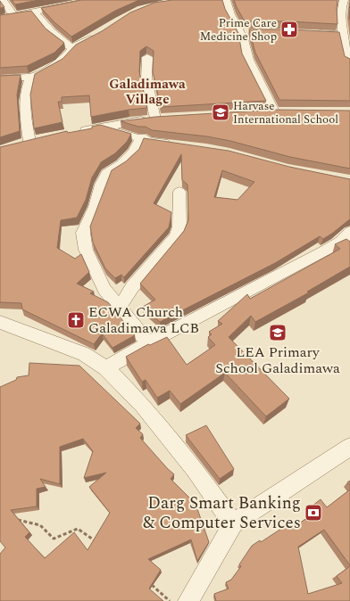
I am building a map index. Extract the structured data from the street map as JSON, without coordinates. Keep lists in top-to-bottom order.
{
  "districts": ["Galadimawa Village"],
  "places": {
    "pharmacy": ["Prime Care Medicine Shop"],
    "school or university": ["Harvase International School", "LEA Primary School Galadimawa"],
    "church": ["ECWA Church Galadimawa LCB"],
    "bank": ["Darg Smart Banking & Computer Services"]
  }
}
